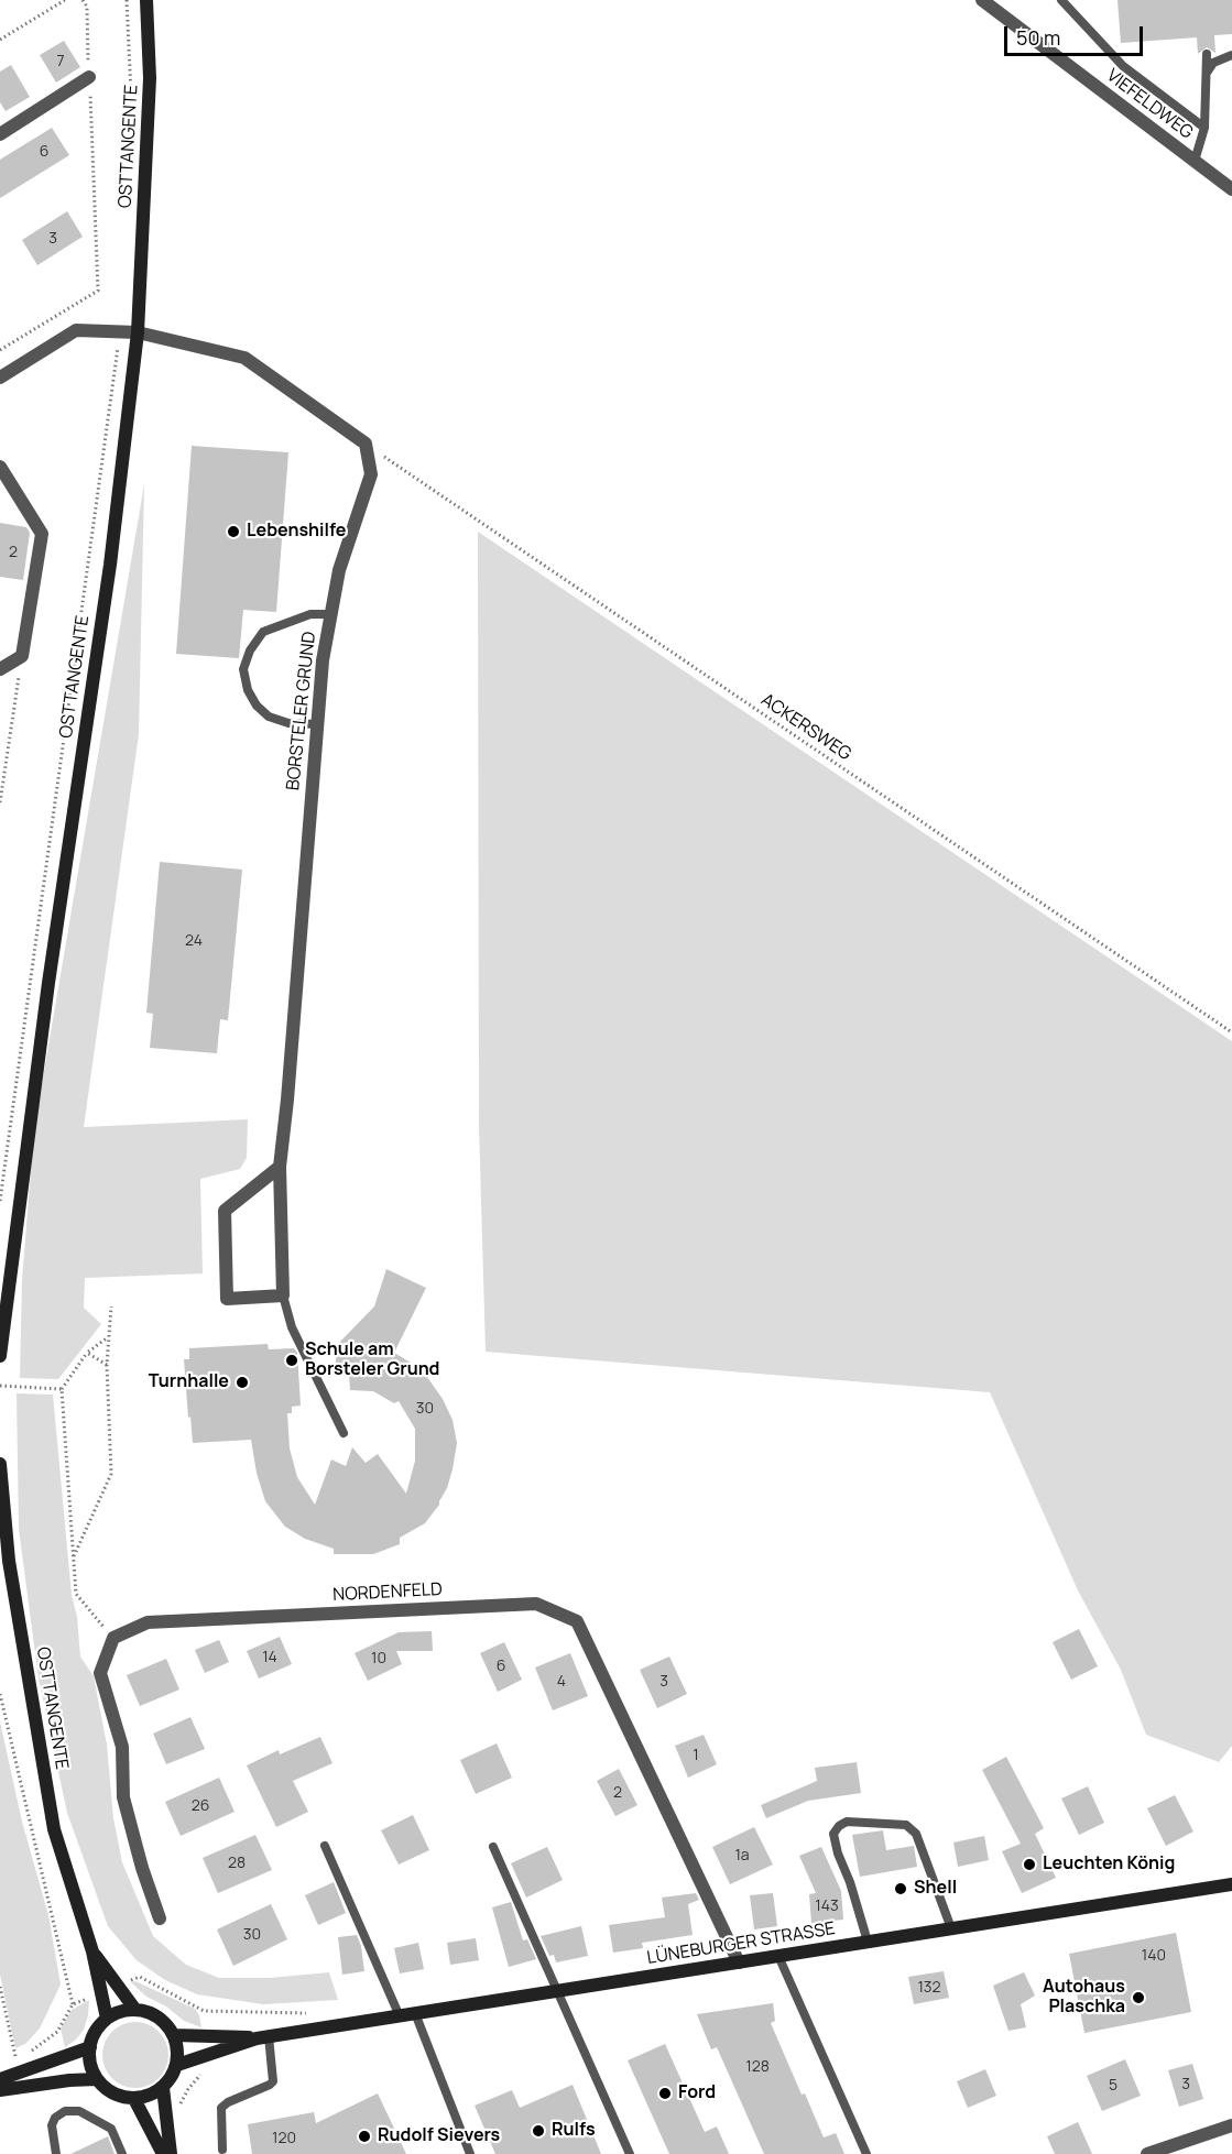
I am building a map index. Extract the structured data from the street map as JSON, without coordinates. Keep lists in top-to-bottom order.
{
  "streets": {
    "main road": ["OSTTANGENTE", "LÜNEBURGER STRASSE"],
    "street": ["VIEFELDWEG", "BORSTELER GRUND", "NORDENFELD"],
    "path": ["ACKERSWEG"]
  },
  "crossings": [
    ["OSTTANGENTE", "LÜNEBURGER STRASSE"],
    ["BORSTELER GRUND", "ACKERSWEG"],
    ["NORDENFELD", "LÜNEBURGER STRASSE"]
  ],
  "places": [
    "Lebenshilfe",
    "Schule am Borsteler Grund",
    "Turnhalle",
    "Leuchten König",
    "Shell",
    "Autohaus Plaschka",
    "Ford",
    "Rulfs",
    "Rudolf Sievers"
  ],
  "house_numbers": [
    "7",
    "6",
    "3",
    "2",
    "24",
    "30",
    "14",
    "10",
    "6",
    "4",
    "3",
    "1",
    "2",
    "26",
    "1a",
    "28",
    "143",
    "30",
    "140",
    "132",
    "128",
    "3",
    "5",
    "120"
  ],
  "scale_bar": "50 m"
}
